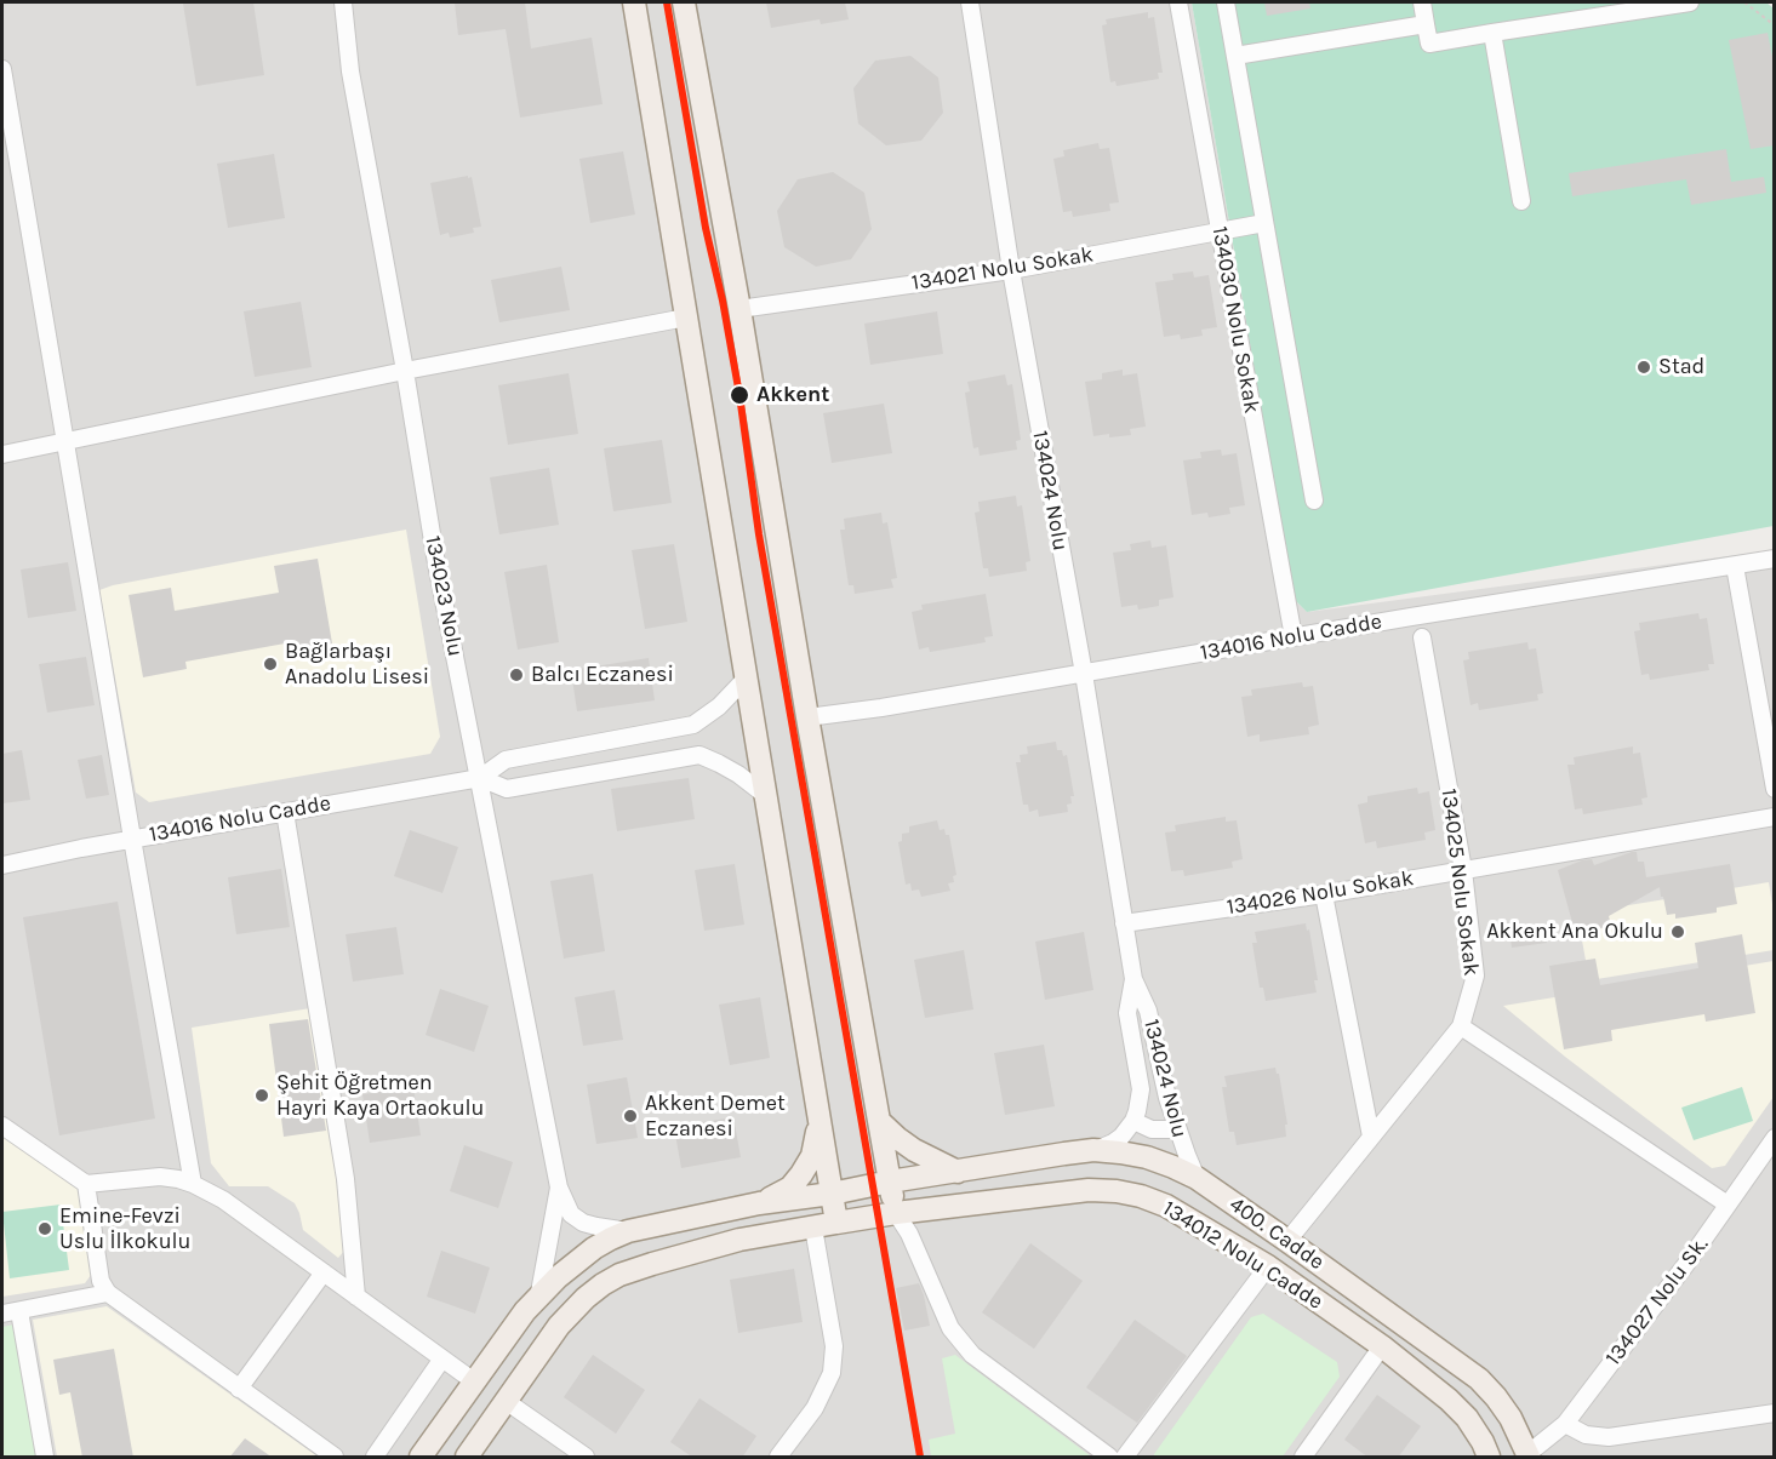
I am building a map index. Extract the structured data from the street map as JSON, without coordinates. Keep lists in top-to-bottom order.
{
  "streets": {
    "main road": ["400. Cadde", "134012 Nolu Cadde"],
    "street": [
      "134021 Nolu Sokak",
      "134030 Nolu Sokak",
      "134024 Nolu",
      "134023 Nolu",
      "134016 Nolu Cadde",
      "134025 Nolu Sokak",
      "134026 Nolu Sokak",
      "134027 Nolu Sk."
    ]
  },
  "crossings": [
    ["134021 Nolu Sokak", "134030 Nolu Sokak"],
    ["134021 Nolu Sokak", "134024 Nolu"],
    ["134030 Nolu Sokak", "134016 Nolu Cadde"],
    ["134024 Nolu", "134016 Nolu Cadde"],
    ["134024 Nolu", "134026 Nolu Sokak"],
    ["134024 Nolu", "400. Cadde"],
    ["134023 Nolu", "134016 Nolu Cadde"],
    ["134025 Nolu Sokak", "134026 Nolu Sokak"],
    ["134025 Nolu Sokak", "400. Cadde"],
    ["400. Cadde", "134027 Nolu Sk."]
  ],
  "places": [
    "Stad",
    "Akkent",
    "Bağlarbaşı Anadolu Lisesi",
    "Balcı Eczanesi",
    "Akkent Ana Okulu",
    "Şehit Öğretmen Hayri Kaya Ortaokulu",
    "Akkent Demet Eczanesi",
    "Emine-Fevzi Uslu İlkokulu"
  ]
}
